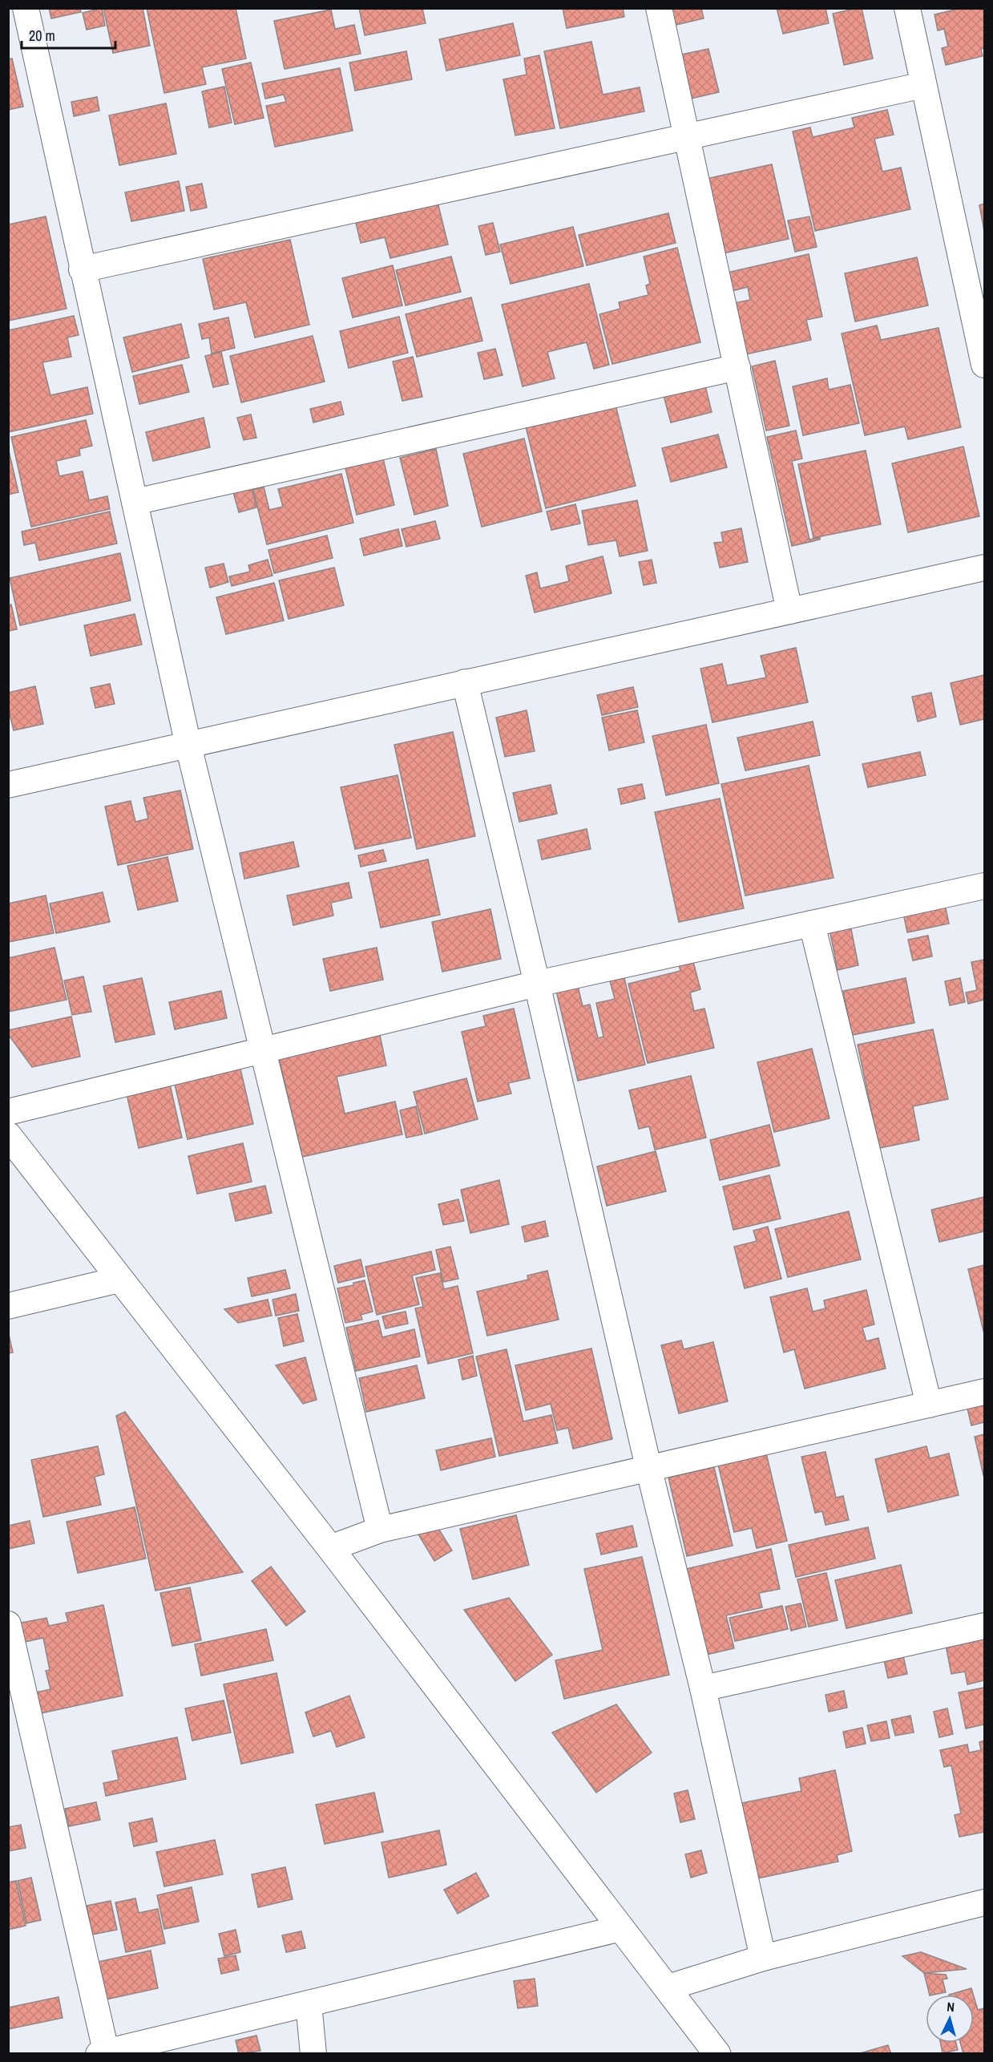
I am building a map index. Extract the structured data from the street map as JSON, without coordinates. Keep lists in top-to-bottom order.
{
  "scale_bar": "20 m",
  "north": "top"
}
